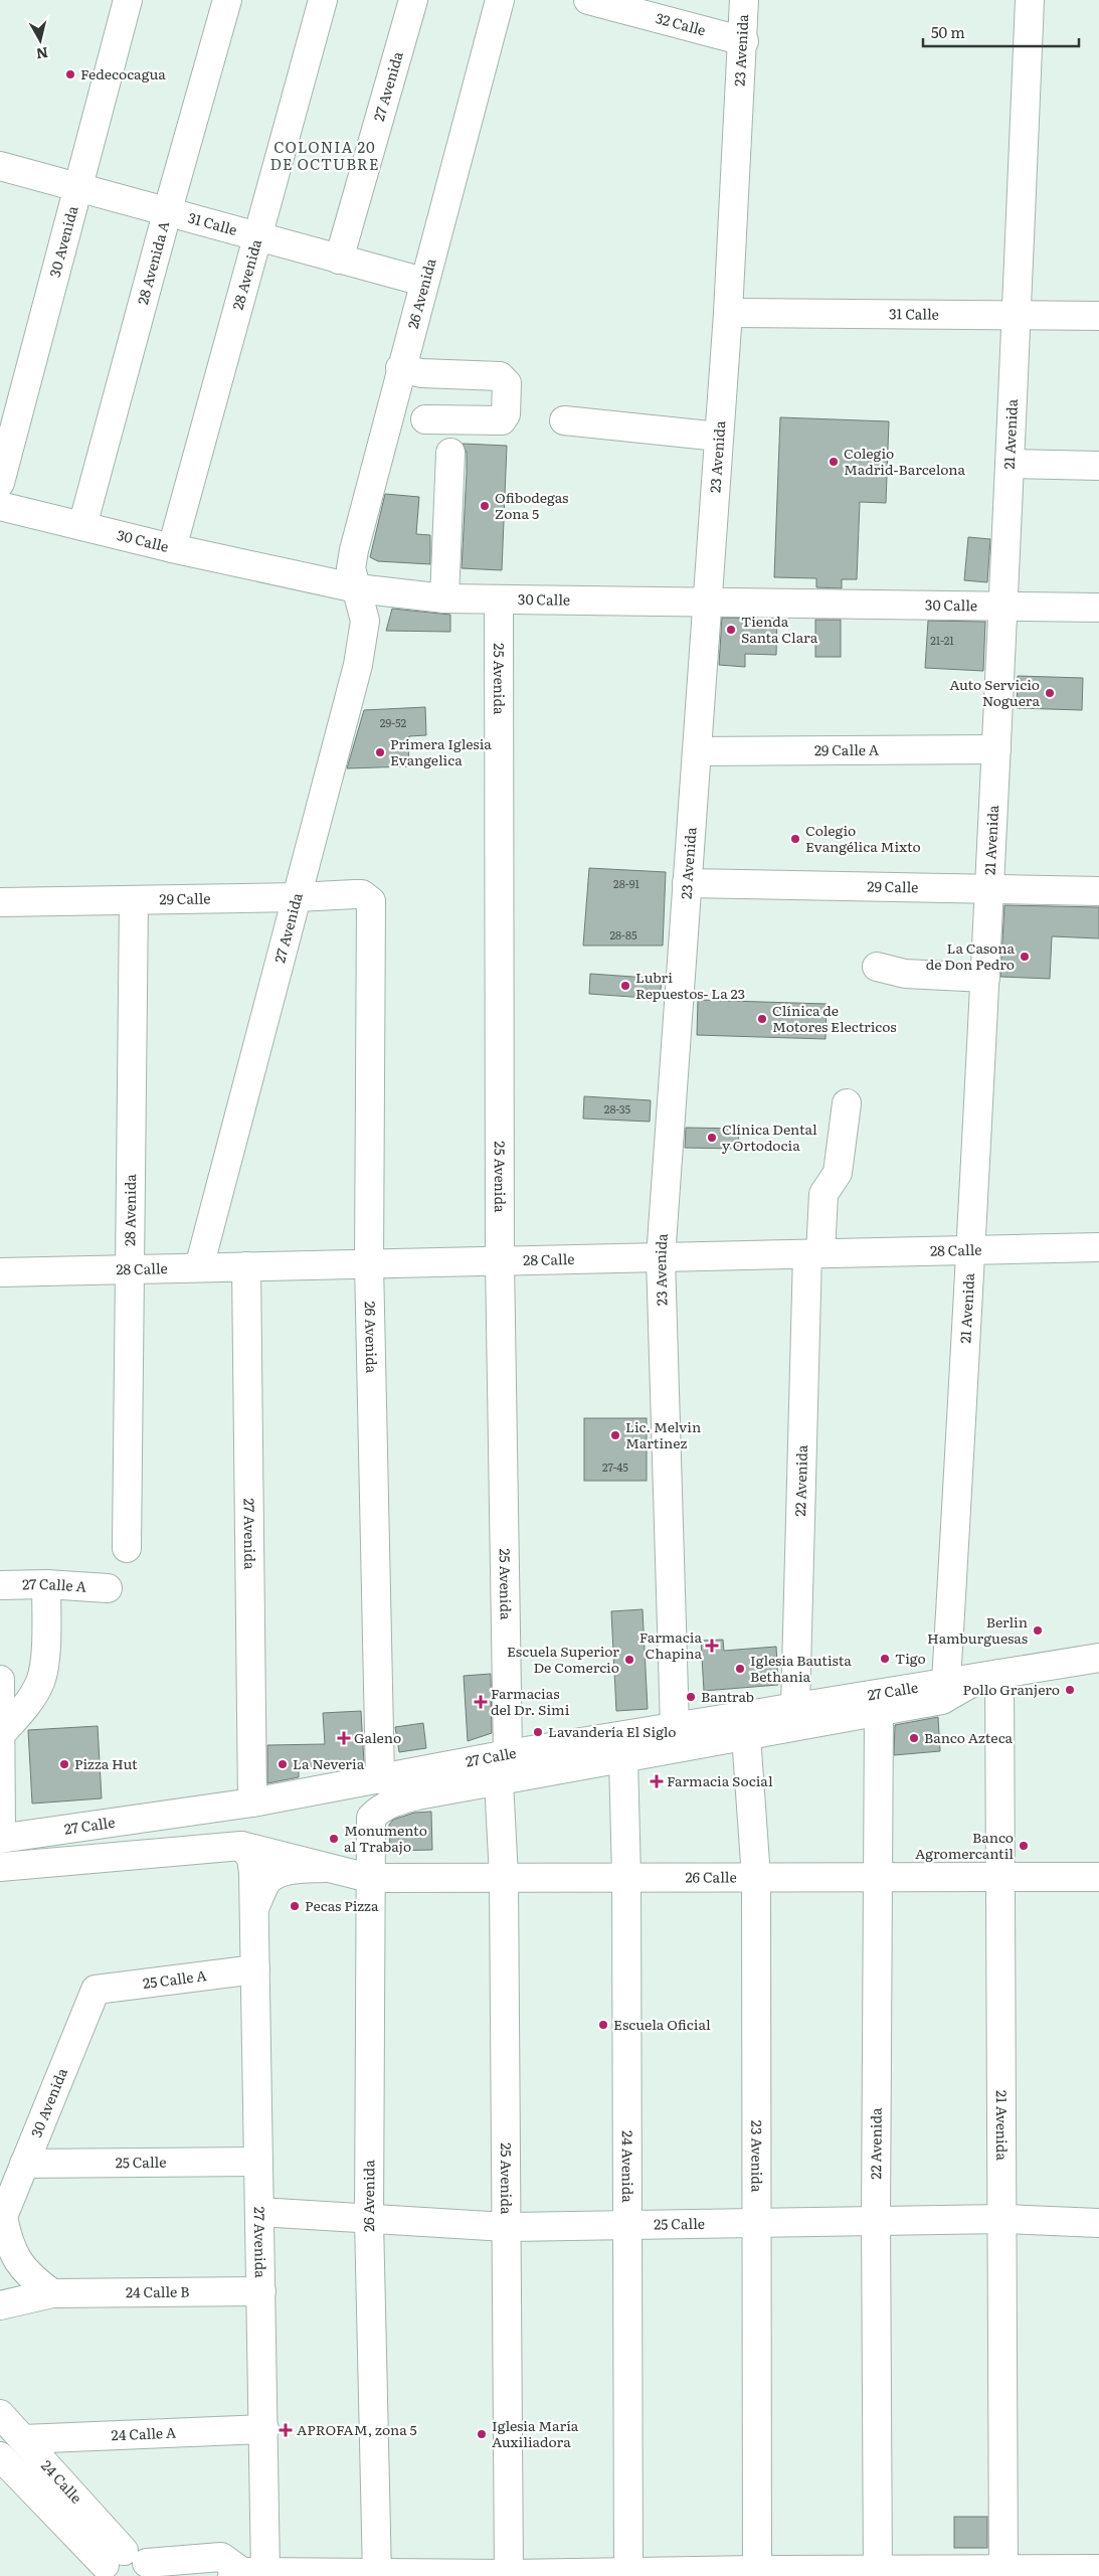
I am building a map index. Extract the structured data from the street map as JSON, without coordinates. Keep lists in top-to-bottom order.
{
  "streets": {
    "street": [
      "32 Calle",
      "23 Avenida",
      "27 Avenida",
      "31 Calle",
      "30 Avenida",
      "28 Avenida A",
      "28 Avenida",
      "26 Avenida",
      "21 Avenida",
      "30 Calle",
      "25 Avenida",
      "29 Calle A",
      "29 Calle",
      "28 Calle",
      "22 Avenida",
      "27 Calle A",
      "27 Calle",
      "26 Calle",
      "25 Calle A",
      "25 Calle",
      "24 Avenida",
      "24 Calle B",
      "24 Calle A",
      "24 Calle"
    ]
  },
  "crossings": [
    ["32 Calle", "23 Avenida"],
    ["23 Avenida", "31 Calle"],
    ["23 Avenida", "30 Calle"],
    ["23 Avenida", "29 Calle A"],
    ["23 Avenida", "29 Calle"],
    ["23 Avenida", "28 Calle"],
    ["23 Avenida", "27 Calle"],
    ["23 Avenida", "26 Calle"],
    ["23 Avenida", "25 Calle"],
    ["27 Avenida", "31 Calle"],
    ["27 Avenida", "26 Avenida"],
    ["27 Avenida", "30 Calle"],
    ["27 Avenida", "29 Calle"],
    ["27 Avenida", "28 Calle"],
    ["27 Avenida", "27 Calle"],
    ["27 Avenida", "26 Calle"],
    ["27 Avenida", "25 Calle A"],
    ["27 Avenida", "25 Calle"],
    ["27 Avenida", "24 Calle B"],
    ["27 Avenida", "24 Calle A"],
    ["31 Calle", "30 Avenida"],
    ["31 Calle", "28 Avenida A"],
    ["31 Calle", "28 Avenida"],
    ["31 Calle", "26 Avenida"],
    ["31 Calle", "21 Avenida"],
    ["30 Avenida", "25 Calle A"],
    ["30 Avenida", "25 Calle"],
    ["30 Avenida", "24 Calle B"],
    ["28 Avenida A", "30 Calle"],
    ["28 Avenida", "30 Calle"],
    ["28 Avenida", "29 Calle"],
    ["28 Avenida", "28 Calle"],
    ["26 Avenida", "30 Calle"],
    ["26 Avenida", "29 Calle"],
    ["26 Avenida", "28 Calle"],
    ["26 Avenida", "27 Calle"],
    ["26 Avenida", "26 Calle"],
    ["26 Avenida", "25 Calle"],
    ["21 Avenida", "30 Calle"],
    ["21 Avenida", "29 Calle A"],
    ["21 Avenida", "29 Calle"],
    ["21 Avenida", "28 Calle"],
    ["21 Avenida", "27 Calle"],
    ["21 Avenida", "26 Calle"],
    ["21 Avenida", "25 Calle"],
    ["30 Calle", "25 Avenida"],
    ["25 Avenida", "28 Calle"],
    ["25 Avenida", "27 Calle"],
    ["25 Avenida", "26 Calle"],
    ["25 Avenida", "25 Calle"],
    ["28 Calle", "22 Avenida"],
    ["22 Avenida", "27 Calle"],
    ["22 Avenida", "26 Calle"],
    ["22 Avenida", "25 Calle"],
    ["27 Calle", "24 Avenida"],
    ["26 Calle", "24 Avenida"],
    ["25 Calle", "24 Avenida"],
    ["24 Calle A", "24 Calle"]
  ],
  "districts": ["COLONIA 20 DE OCTUBRE"],
  "places": {
    "other": [
      "Fedecocagua",
      "Colegio Madrid-Barcelona",
      "Ofibodegas Zona 5",
      "Tienda Santa Clara",
      "Auto Servicio Noguera",
      "Primera Iglesia Evangelica",
      "Colegio Evangélica Mixto",
      "La Casona de Don Pedro",
      "Lubri Repuestos- La 23",
      "Clínica de Motores Electricos",
      "Clínica Dental y Ortodocia",
      "Lic. Melvin Martinez",
      "Berlin Hamburguesas",
      "Tigo",
      "Escuela Superior De Comercio",
      "Iglesia Bautista Bethania",
      "Pollo Granjero",
      "Bantrab",
      "Lavandería El Siglo",
      "Banco Azteca",
      "Pizza Hut",
      "La Neveria",
      "Monumento al Trabajo",
      "Banco Agromercantil",
      "Pecas Pizza",
      "Escuela Oficial",
      "Iglesia María Auxiliadora"
    ],
    "health": [
      "Farmacia Chapina",
      "Farmacias del Dr. Simi",
      "Galeno",
      "Farmacia Social",
      "APROFAM, zona 5"
    ]
  },
  "house_numbers": [
    "21-21",
    "29-52",
    "28-91",
    "28-85",
    "28-35",
    "27-45"
  ],
  "scale_bar": "50 m",
  "north": "bottom"
}
